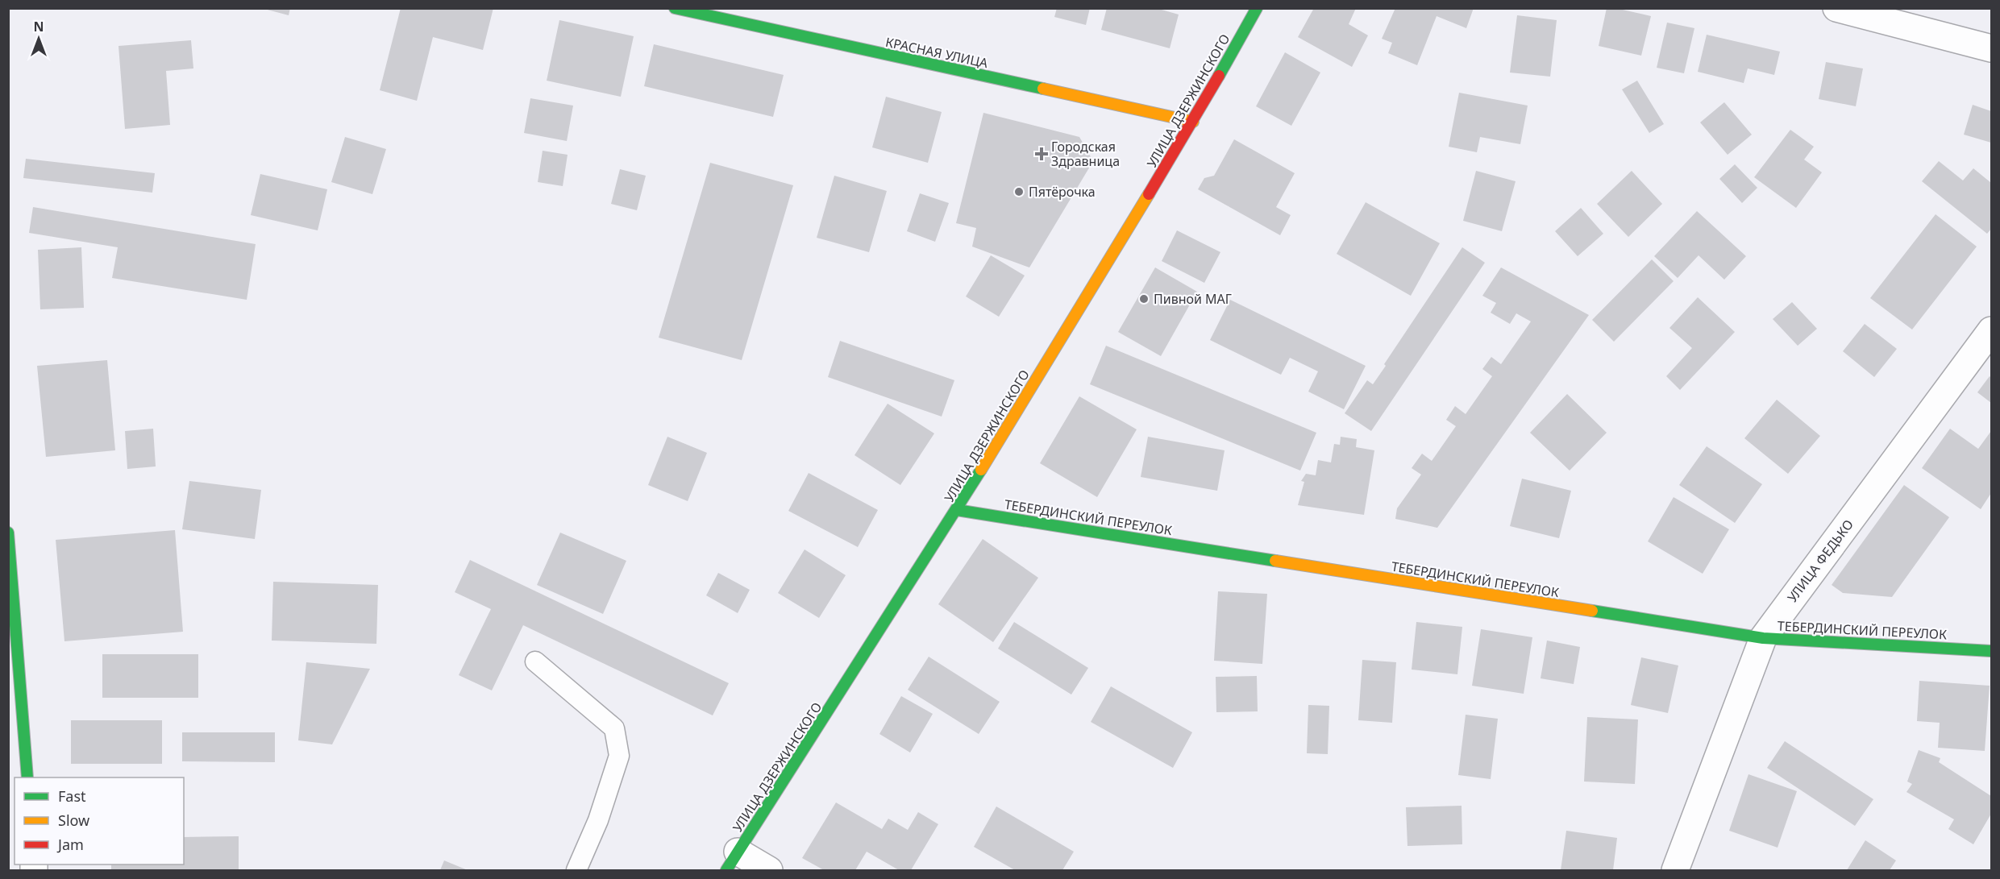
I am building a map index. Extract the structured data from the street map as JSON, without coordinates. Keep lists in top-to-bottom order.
{
  "streets": {
    "street": [
      "КРАСНАЯ УЛИЦА",
      "УЛИЦА ДЗЕРЖИНСКОГО",
      "ТЕБЕРДИНСКИЙ ПЕРЕУЛОК",
      "УЛИЦА ФЕДЬКО"
    ]
  },
  "crossings": [
    ["КРАСНАЯ УЛИЦА", "УЛИЦА ДЗЕРЖИНСКОГО"],
    ["УЛИЦА ДЗЕРЖИНСКОГО", "ТЕБЕРДИНСКИЙ ПЕРЕУЛОК"],
    ["ТЕБЕРДИНСКИЙ ПЕРЕУЛОК", "УЛИЦА ФЕДЬКО"]
  ],
  "places": {
    "health": ["Городская Здравница"],
    "other": ["Пятёрочка", "Пивной МАГ"]
  },
  "legend": ["Fast", "Slow", "Jam"],
  "north": "top"
}
